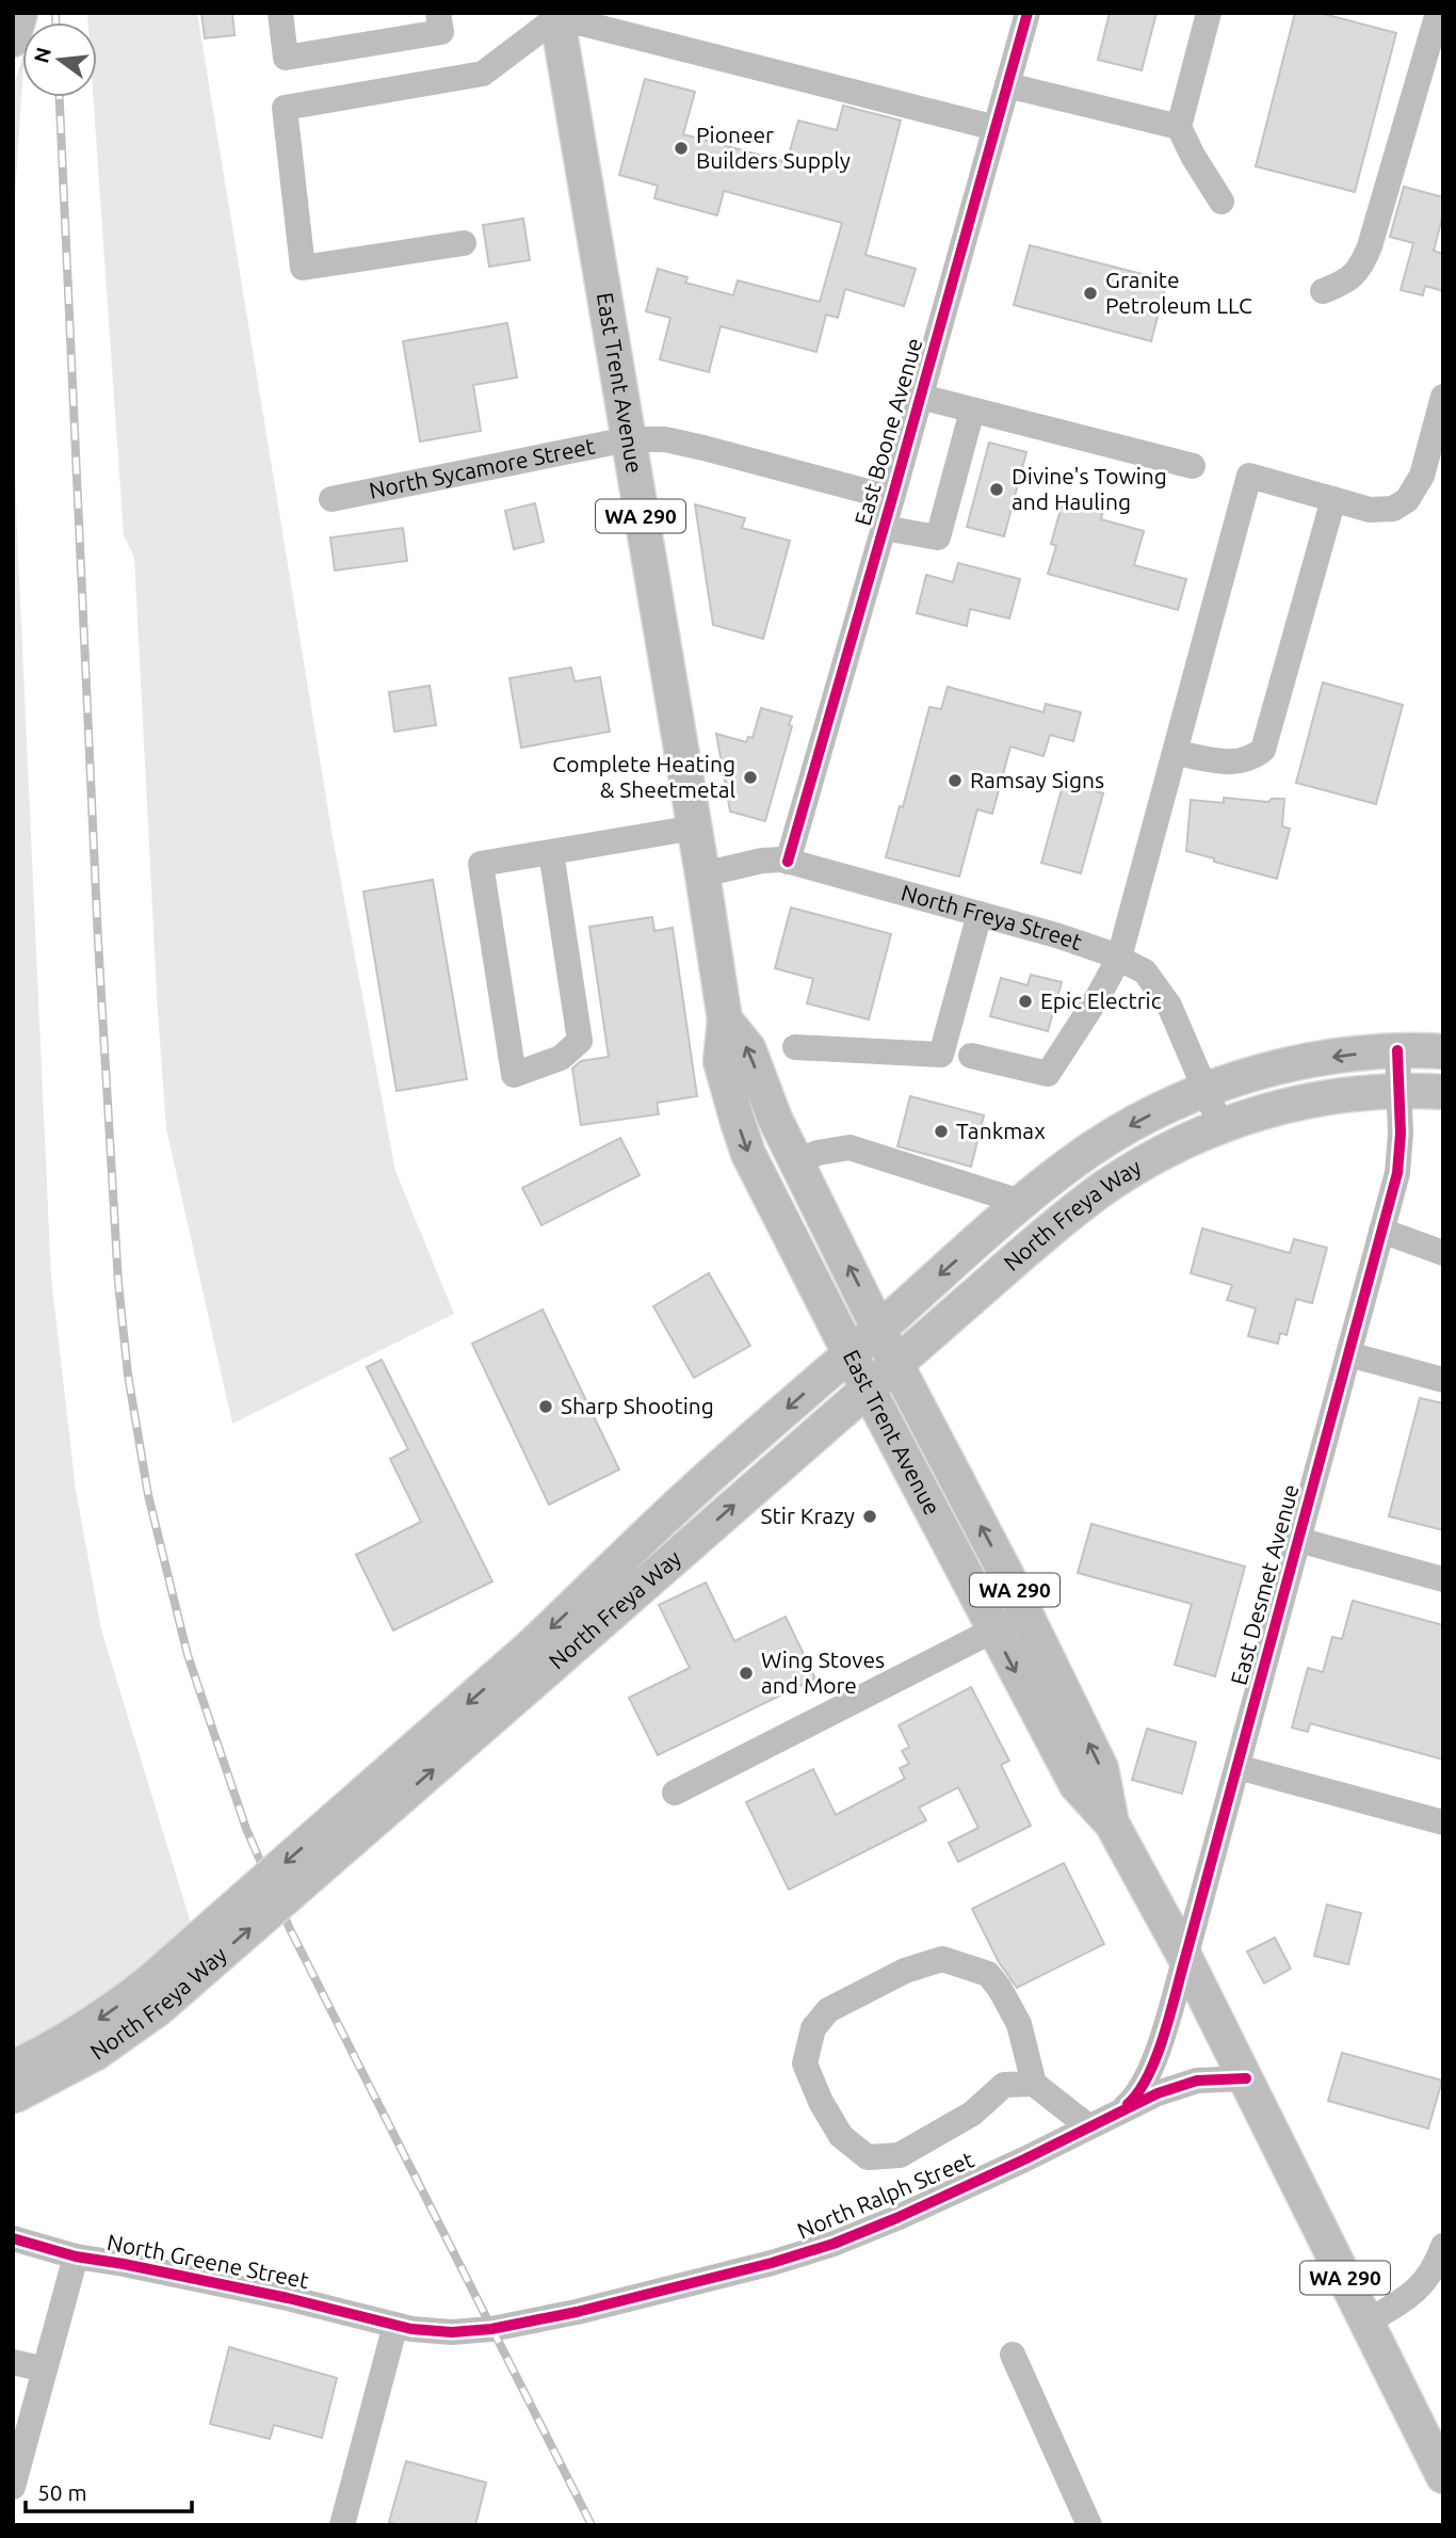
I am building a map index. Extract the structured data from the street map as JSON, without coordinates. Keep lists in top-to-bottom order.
{
  "streets": {
    "main road": ["East Trent Avenue", "WA 290", "North Freya Way"],
    "street": [
      "East Boone Avenue",
      "North Sycamore Street",
      "North Freya Street",
      "East Desmet Avenue",
      "North Ralph Street",
      "North Greene Street"
    ]
  },
  "crossings": [
    ["East Trent Avenue", "North Sycamore Street"],
    ["East Trent Avenue", "North Freya Street"],
    ["East Trent Avenue", "North Freya Way"],
    ["East Trent Avenue", "East Desmet Avenue"],
    ["East Trent Avenue", "North Ralph Street"],
    ["East Boone Avenue", "North Sycamore Street"],
    ["East Boone Avenue", "North Freya Street"],
    ["North Freya Street", "North Freya Way"],
    ["East Desmet Avenue", "North Ralph Street"],
    ["North Ralph Street", "North Greene Street"]
  ],
  "places": [
    "Pioneer Builders Supply",
    "Granite Petroleum LLC",
    "Divine's Towing and Hauling",
    "Complete Heating & Sheetmetal",
    "Ramsay Signs",
    "Epic Electric",
    "Tankmax",
    "Sharp Shooting",
    "Stir Krazy",
    "Wing Stoves and More"
  ],
  "scale_bar": "50 m",
  "north": "left"
}
